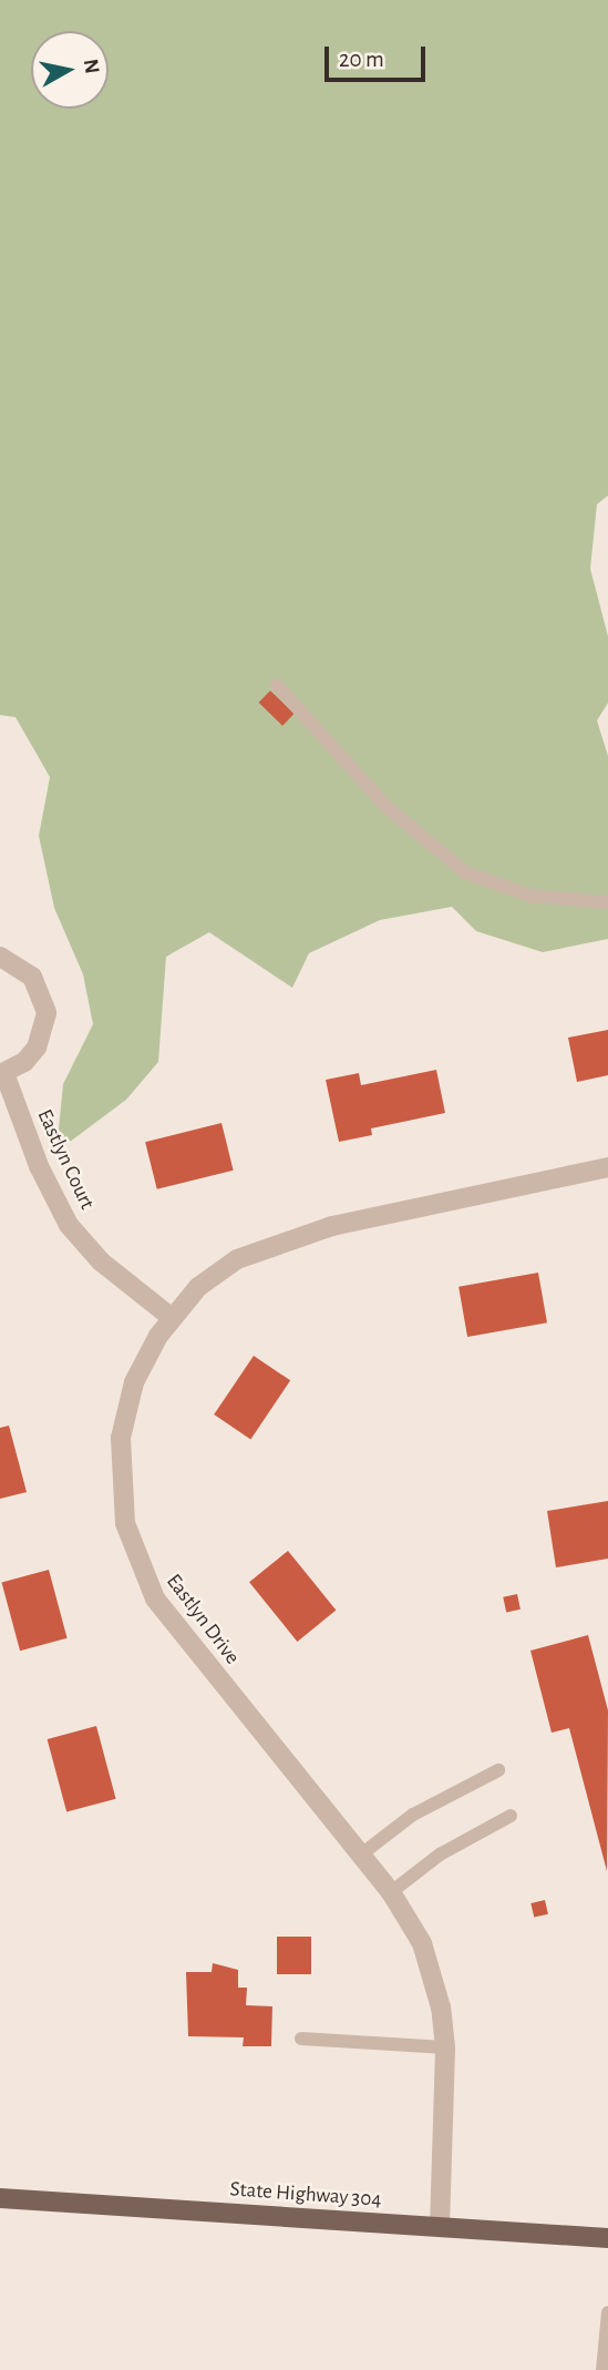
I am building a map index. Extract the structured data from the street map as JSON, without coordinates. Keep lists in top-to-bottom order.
{
  "streets": {
    "main road": ["State Highway 304"],
    "street": ["Eastlyn Court", "Eastlyn Drive"]
  },
  "crossings": [
    ["Eastlyn Court", "Eastlyn Drive"],
    ["Eastlyn Drive", "State Highway 304"]
  ],
  "scale_bar": "20 m",
  "north": "right"
}
